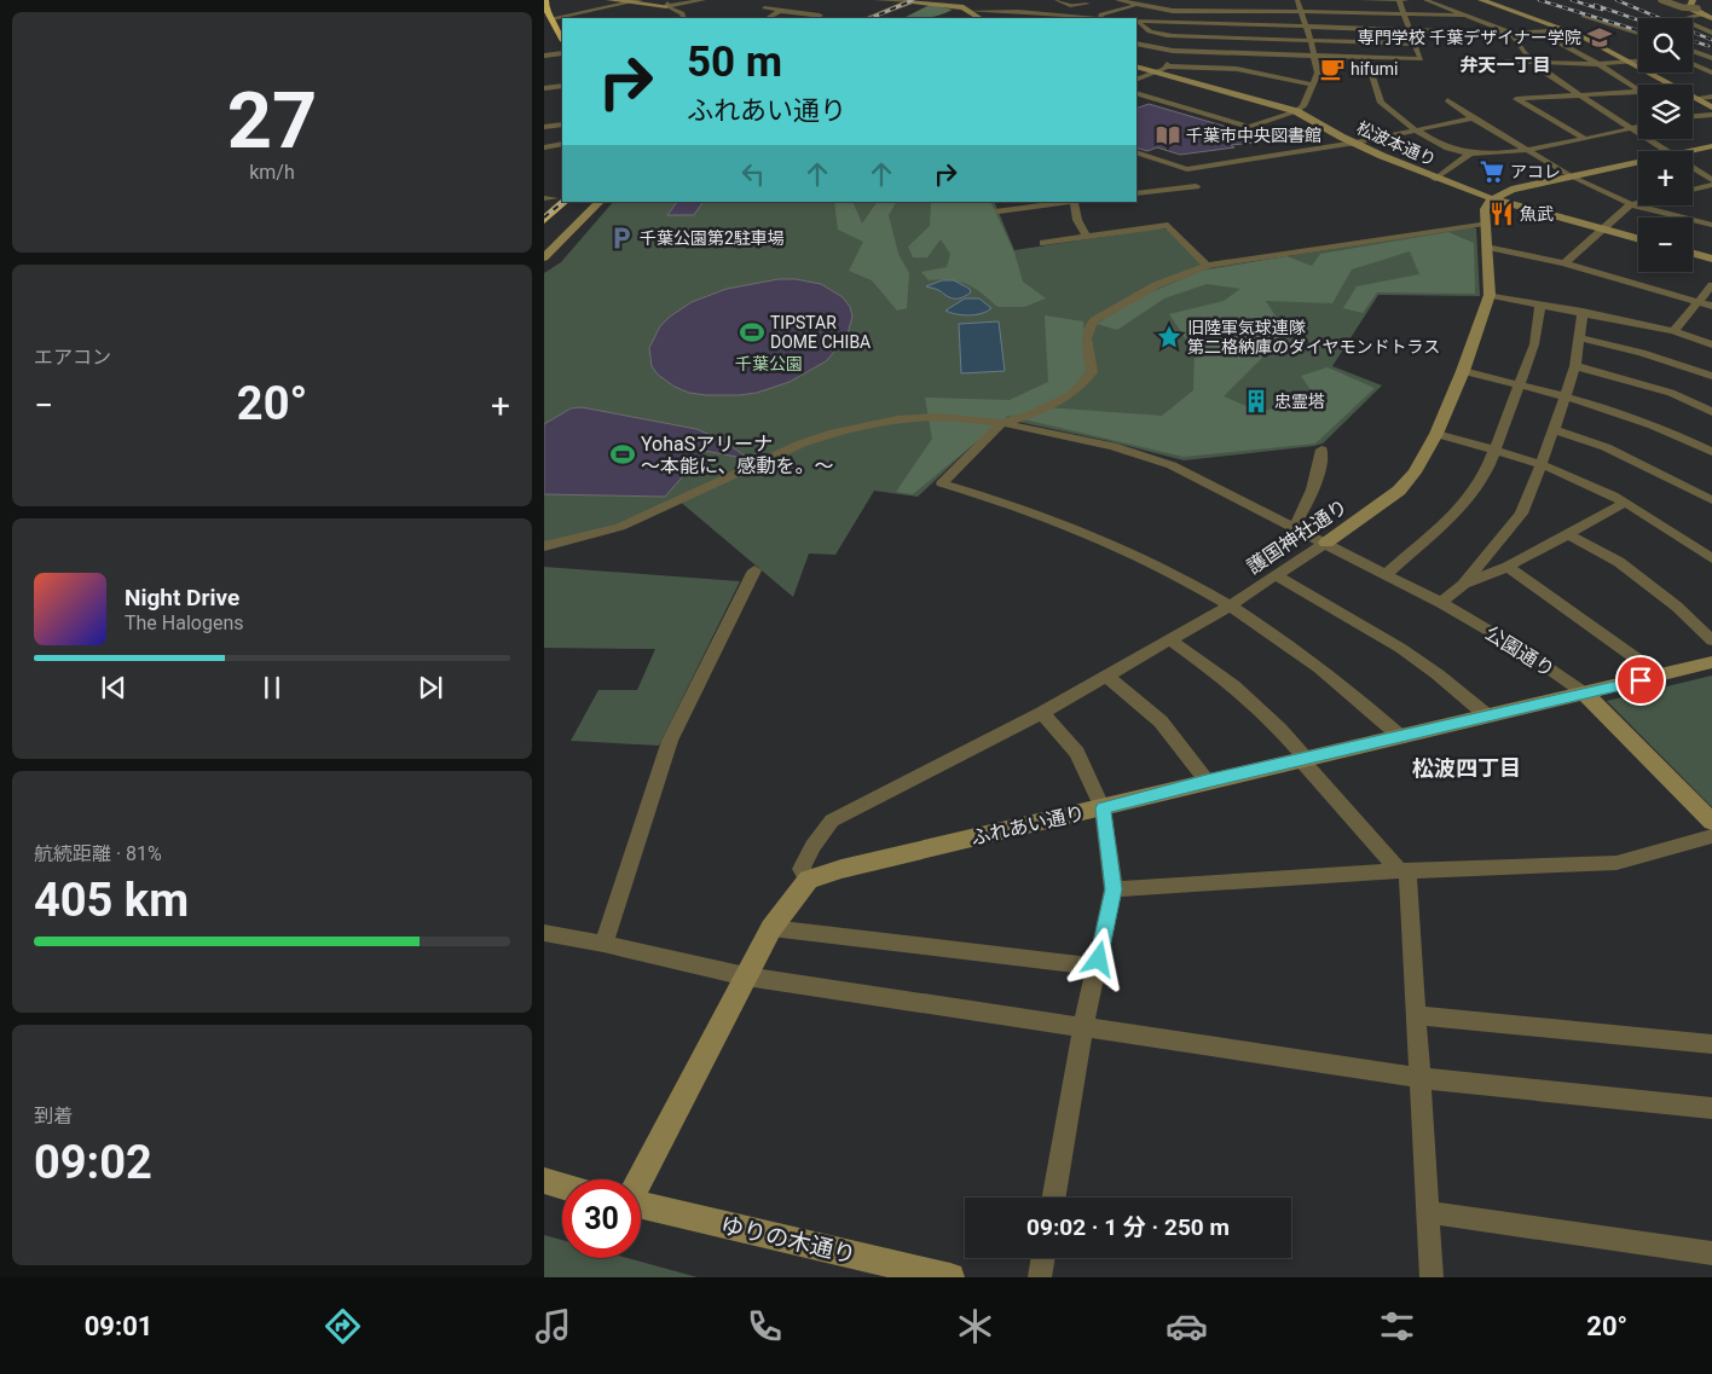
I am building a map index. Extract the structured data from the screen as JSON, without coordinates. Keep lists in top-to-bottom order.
{
  "streets": {
    "street": [
      "松波本通り",
      "護国神社通り",
      "公園通り",
      "ふれあい通り",
      "ゆりの木通り"
    ]
  },
  "crossings": [
    ["松波本通り", "護国神社通り"],
    ["護国神社通り", "公園通り"],
    ["護国神社通り", "ふれあい通り"],
    ["公園通り", "ふれあい通り"]
  ],
  "districts": ["弁天一丁目", "松波四丁目"],
  "parks": ["千葉公園"],
  "places": {
    "school or university": ["専門学校 千葉デザイナー学院"],
    "cafe": ["hifumi"],
    "library": ["千葉市中央図書館"],
    "supermarket": ["アコレ"],
    "restaurant": ["魚武"],
    "parking": ["千葉公園第2駐車場"],
    "sports": ["TIPSTAR DOME CHIBA", "YohaSアリーナ ～本能に、感動を。～"],
    "place": ["旧陸軍気球連隊 第二格納庫のダイヤモンドトラス"],
    "building": ["忠霊塔"]
  },
  "page": {
    "tile": [
      ["27", "km/h"],
      "エアコン",
      ["航続距離 · 81%", "405 km"],
      ["到着", "09:02"]
    ],
    "map_buttons": ["+", "−"],
    "turn": ["50 m", "ふれあい通り"],
    "heat": ["−", "20°", "+"],
    "song": ["Night Drive", "The Halogens"],
    "limit": "30",
    "trip": "09:02 · 1 分 · 250 m",
    "tabs": ["09:01", "20°"]
  }
}
